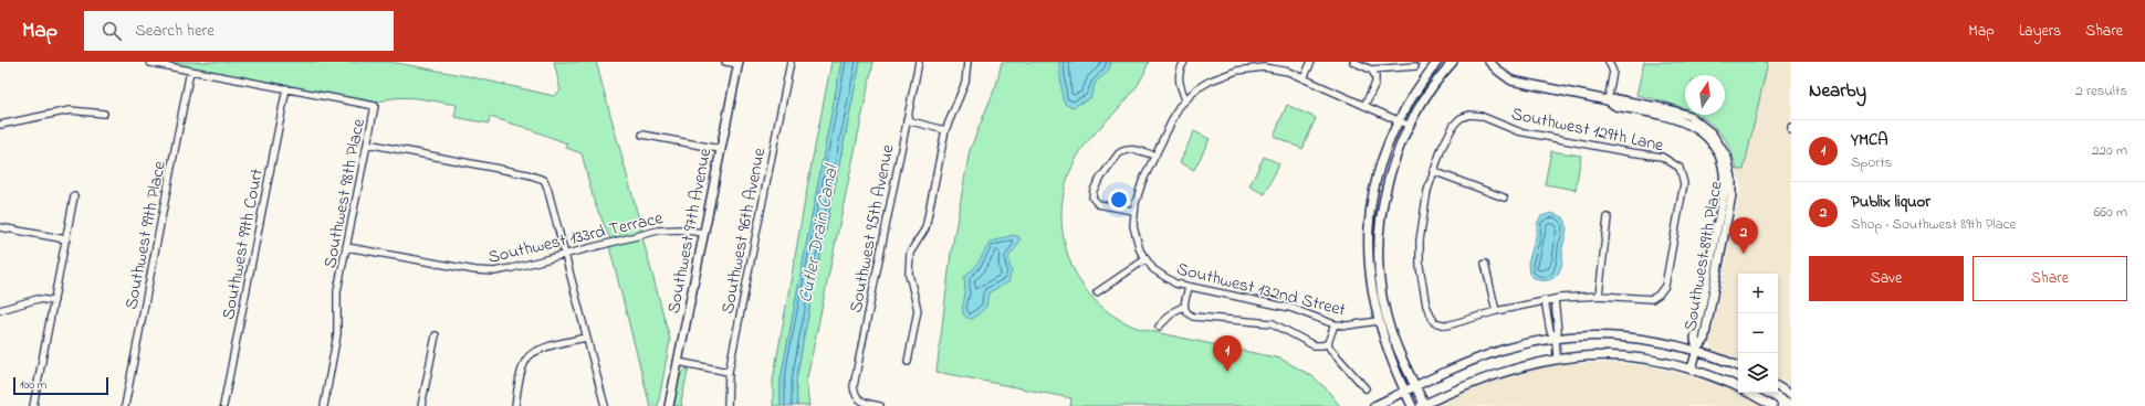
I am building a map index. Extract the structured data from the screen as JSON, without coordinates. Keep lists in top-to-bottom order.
{
  "streets": {
    "street": [
      "Southwest 129th Lane",
      "Southwest 98th Place",
      "Southwest 95th Avenue",
      "Southwest 97th Avenue",
      "Southwest 96th Avenue",
      "Southwest 99th Place",
      "Southwest 133rd Terrace",
      "Southwest 99th Court",
      "Southwest 89th Place",
      "Southwest 132nd Street"
    ]
  },
  "crossings": [
    ["Southwest 98th Place", "Southwest 99th Place"],
    ["Southwest 98th Place", "Southwest 133rd Terrace"],
    ["Southwest 98th Place", "Southwest 99th Court"],
    ["Southwest 97th Avenue", "Southwest 133rd Terrace"]
  ],
  "water": ["Cutler Drain Canal"],
  "scale_bar": "100 m",
  "north": "top",
  "page": {
    "header": "Map",
    "search": "Search here",
    "nav": ["Map", "Layers", "Share"],
    "heading": ["Nearby", "2 results"],
    "list": [
      {
        "mark": "1",
        "name": "YMCA",
        "note": "Sports",
        "value": "220 m"
      },
      {
        "mark": "2",
        "name": "Publix liquor",
        "note": "Shop · Southwest 89th Place",
        "value": "660 m"
      }
    ],
    "pins": ["2", "1"],
    "buttons": ["Save", "Share"],
    "map_buttons": ["+", "−"],
    "scale": "100 m"
  }
}
